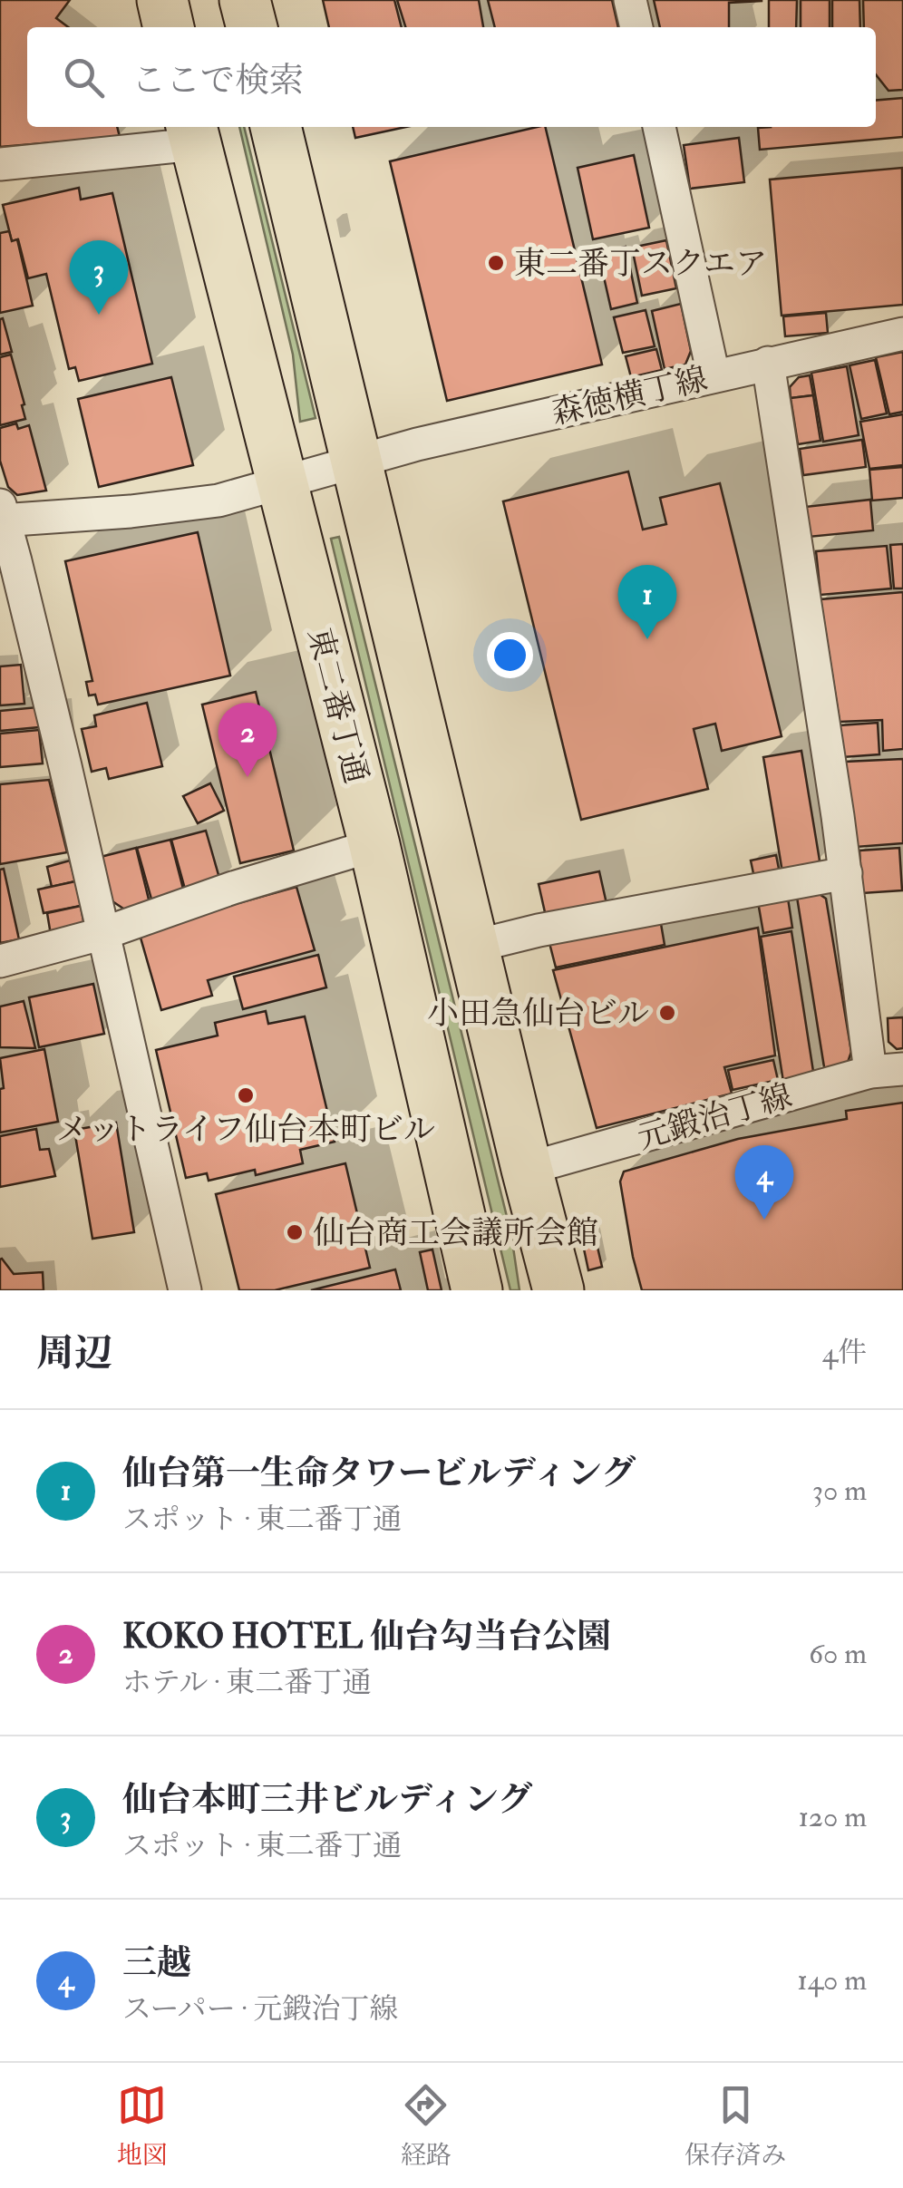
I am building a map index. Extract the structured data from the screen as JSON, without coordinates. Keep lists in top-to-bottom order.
{
  "streets": {
    "highway": ["東二番丁通"],
    "street": ["森徳横丁線", "元鍛治丁線"]
  },
  "crossings": [
    ["森徳横丁線", "東二番丁通"]
  ],
  "places": [
    "東二番丁スクエア",
    "小田急仙台ビル",
    "メットライフ仙台本町ビル",
    "仙台商工会議所会館"
  ],
  "page": {
    "search": "ここで検索",
    "pins": [
      "3",
      "1",
      "2",
      "4"
    ],
    "heading": ["周辺", "4件"],
    "list": [
      {
        "mark": "1",
        "name": "仙台第一生命タワービルディング",
        "note": "スポット · 東二番丁通",
        "value": "30 m"
      },
      {
        "mark": "2",
        "name": "KOKO HOTEL 仙台勾当台公園",
        "note": "ホテル · 東二番丁通",
        "value": "60 m"
      },
      {
        "mark": "3",
        "name": "仙台本町三井ビルディング",
        "note": "スポット · 東二番丁通",
        "value": "120 m"
      },
      {
        "mark": "4",
        "name": "三越",
        "note": "スーパー · 元鍛治丁線",
        "value": "140 m"
      }
    ],
    "nav": ["地図", "経路", "保存済み"]
  }
}
